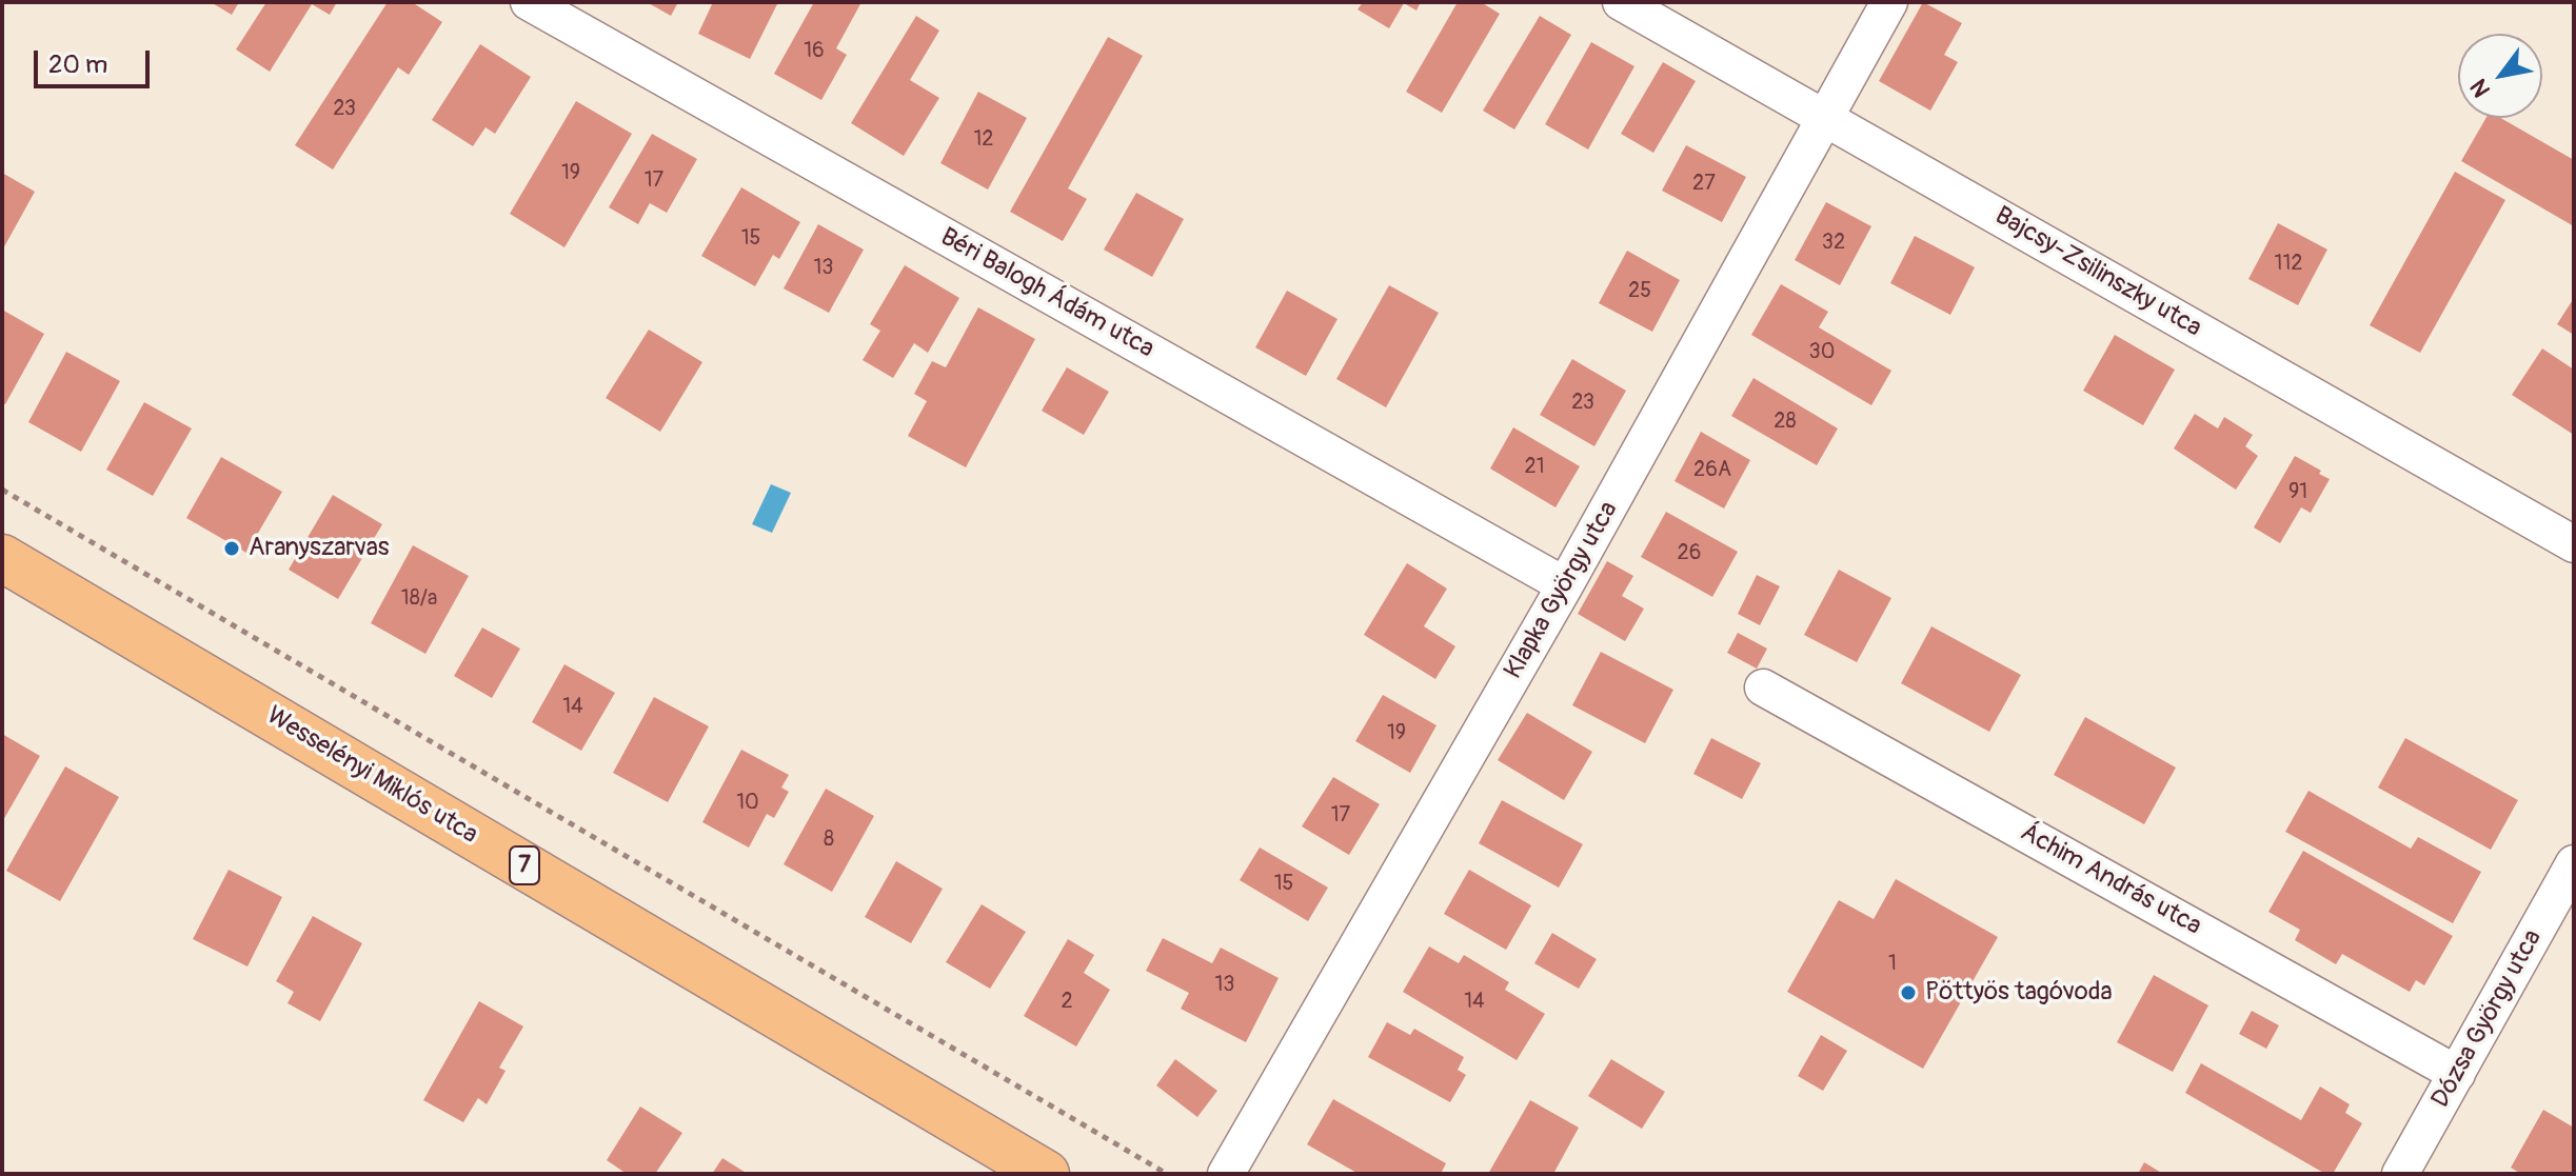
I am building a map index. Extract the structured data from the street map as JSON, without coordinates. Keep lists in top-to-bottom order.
{
  "streets": {
    "main road": ["Wesselényi Miklós utca", "7"],
    "street": [
      "Bajcsy-Zsilinszky utca",
      "Béri Balogh Ádám utca",
      "Klapka György utca",
      "Áchim András utca",
      "Dózsa György utca"
    ]
  },
  "crossings": [
    ["Bajcsy-Zsilinszky utca", "Klapka György utca"],
    ["Béri Balogh Ádám utca", "Klapka György utca"],
    ["Áchim András utca", "Dózsa György utca"]
  ],
  "places": ["Aranyszarvas", "Pöttyös tagóvoda"],
  "house_numbers": [
    "16",
    "23",
    "12",
    "19",
    "17",
    "27",
    "15",
    "32",
    "112",
    "13",
    "25",
    "30",
    "23",
    "28",
    "21",
    "26A",
    "91",
    "26",
    "18/a",
    "14",
    "19",
    "10",
    "17",
    "8",
    "15",
    "1",
    "13",
    "2",
    "14"
  ],
  "scale_bar": "20 m",
  "north": "bottom left"
}
